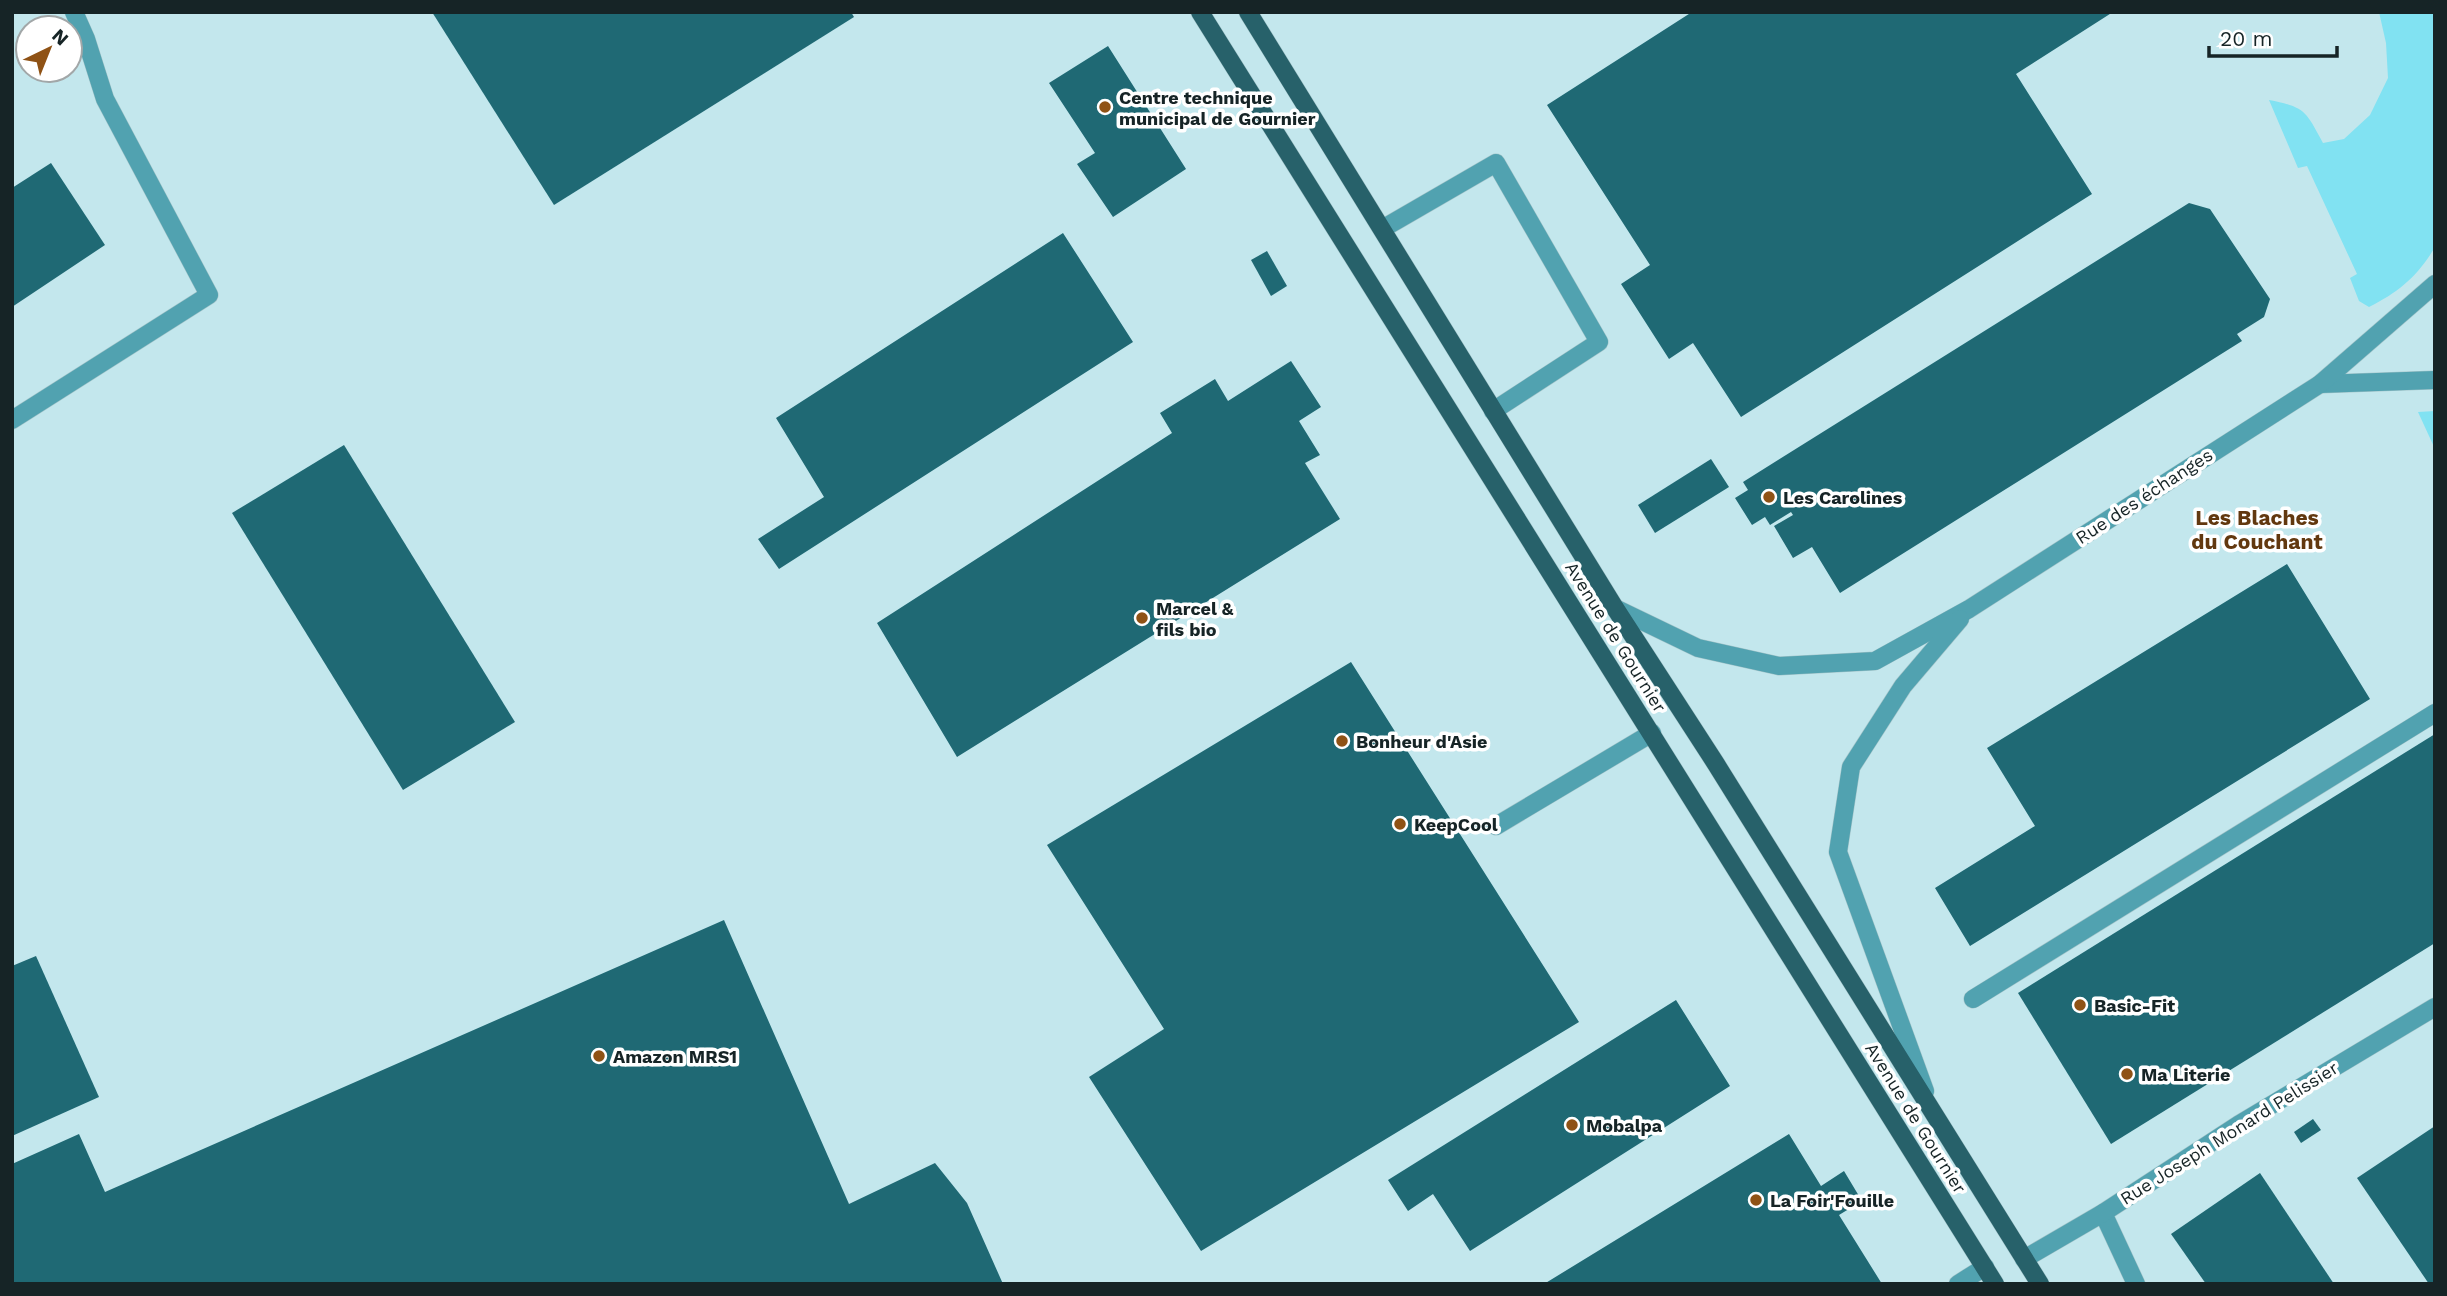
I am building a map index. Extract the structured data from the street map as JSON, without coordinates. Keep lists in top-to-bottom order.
{
  "streets": {
    "main road": ["Avenue de Gournier"],
    "street": ["Rue des échanges", "Rue Joseph Monard Pelissier"]
  },
  "crossings": [
    ["Avenue de Gournier", "Rue Joseph Monard Pelissier"]
  ],
  "districts": ["Les Blaches du Couchant"],
  "places": [
    "Centre technique municipal de Gournier",
    "Les Carolines",
    "Marcel & fils bio",
    "Bonheur d'Asie",
    "KeepCool",
    "Basic-Fit",
    "Amazon MRS1",
    "Ma Literie",
    "Mobalpa",
    "La Foir'Fouille"
  ],
  "scale_bar": "20 m",
  "north": "top right"
}
